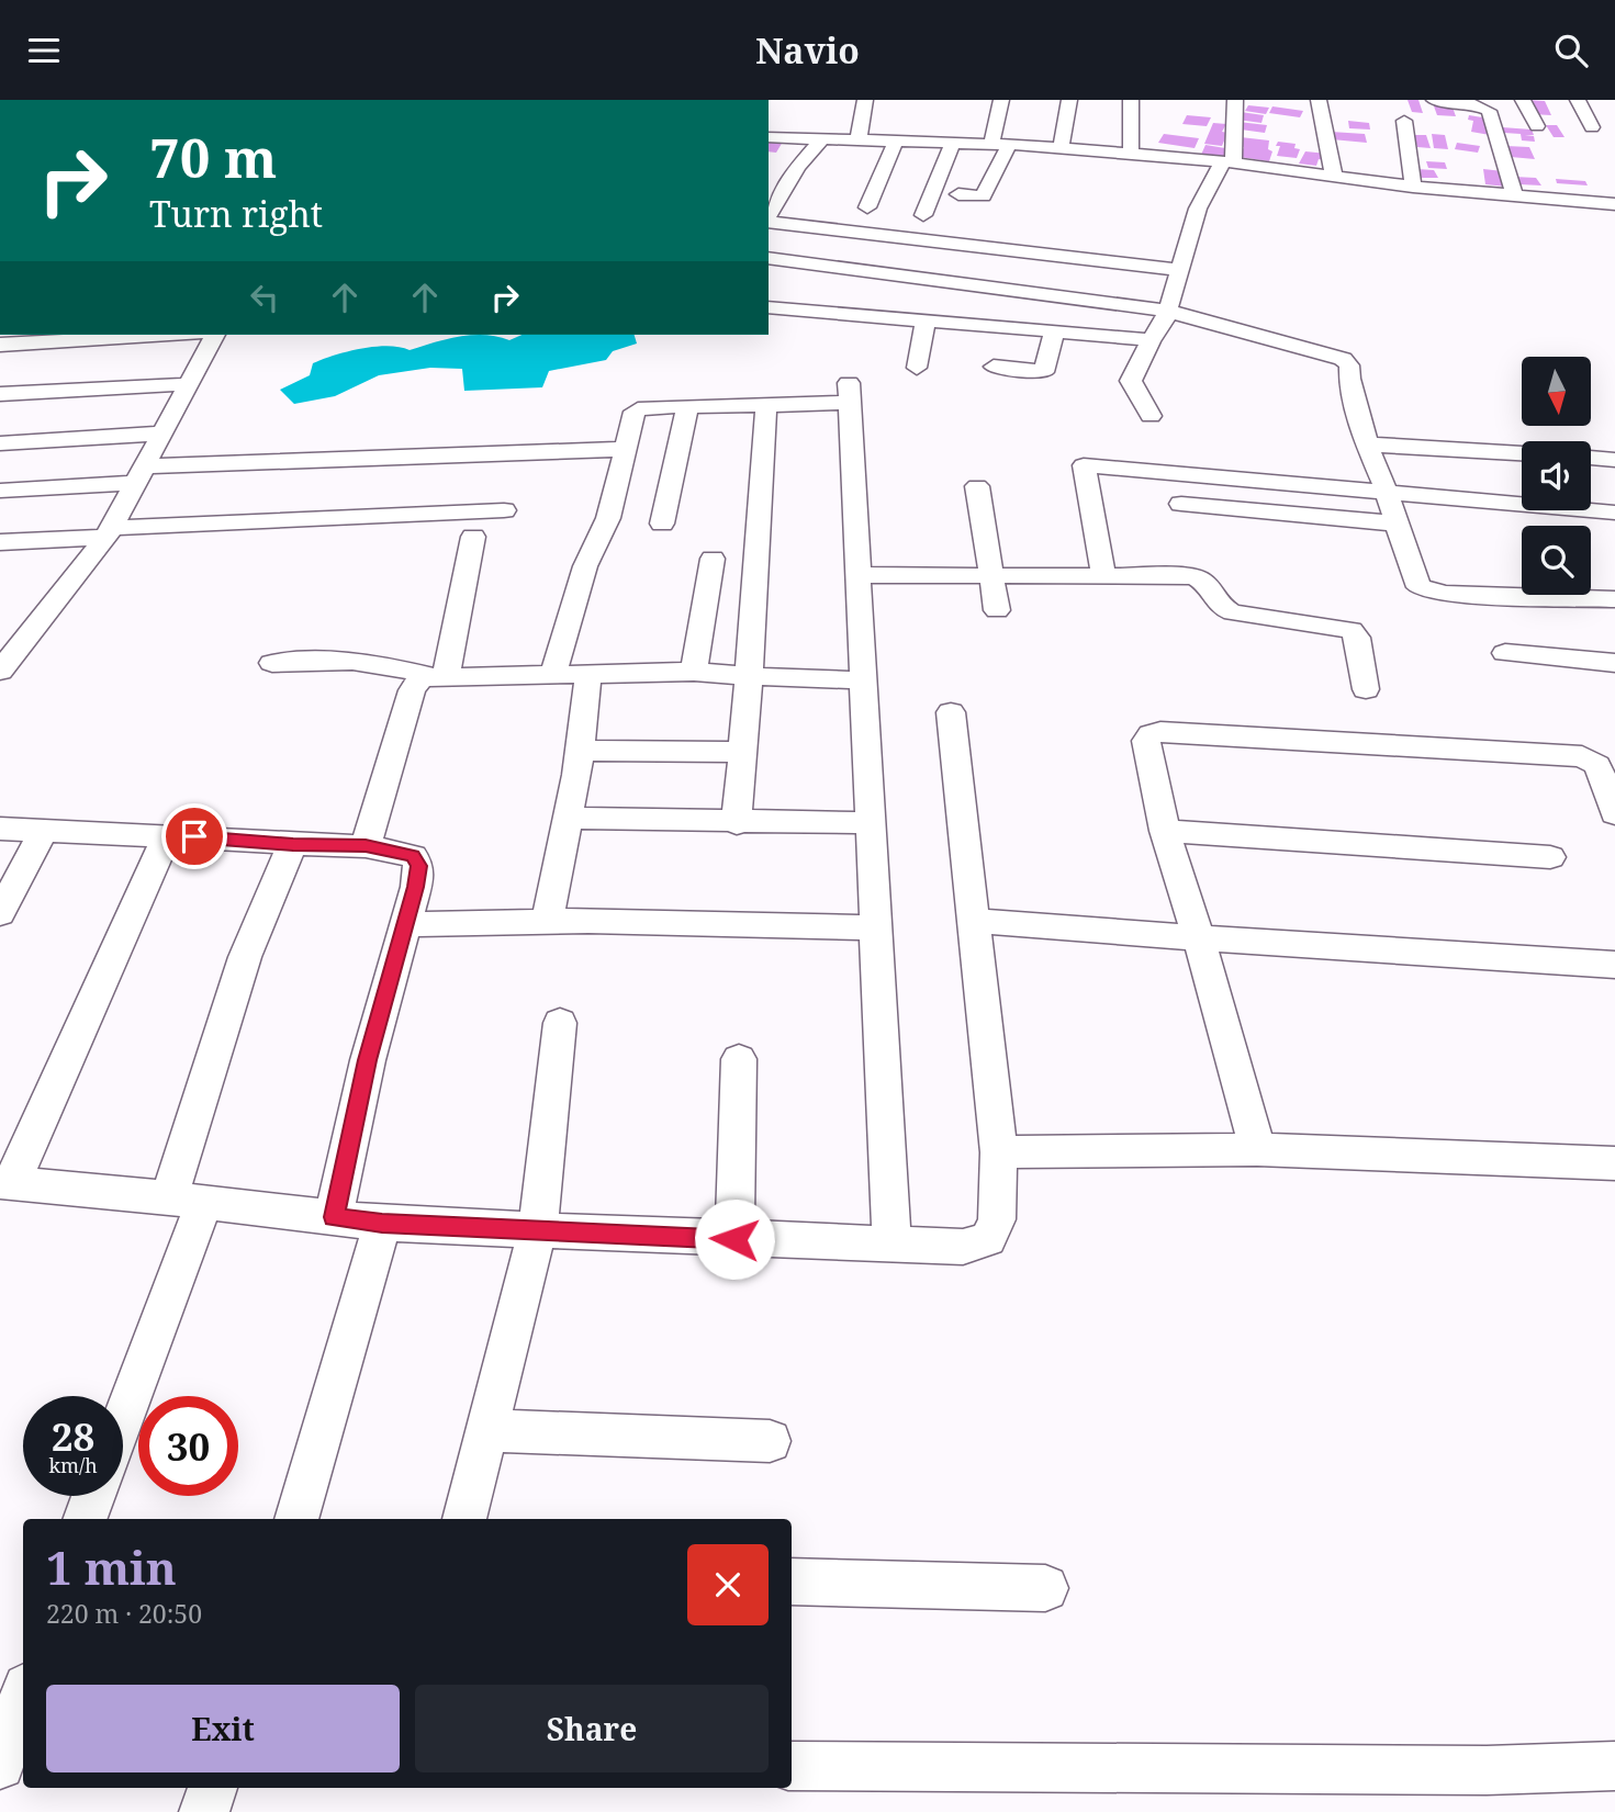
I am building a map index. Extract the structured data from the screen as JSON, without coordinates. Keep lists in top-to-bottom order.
{
  "north": "bottom",
  "page": {
    "header": "Navio",
    "turn": ["70 m", "Turn right"],
    "speed": "28 km/h",
    "limit": "30",
    "heading": ["1 min", "220 m · 20:50"],
    "buttons": ["Exit", "Share"]
  }
}
